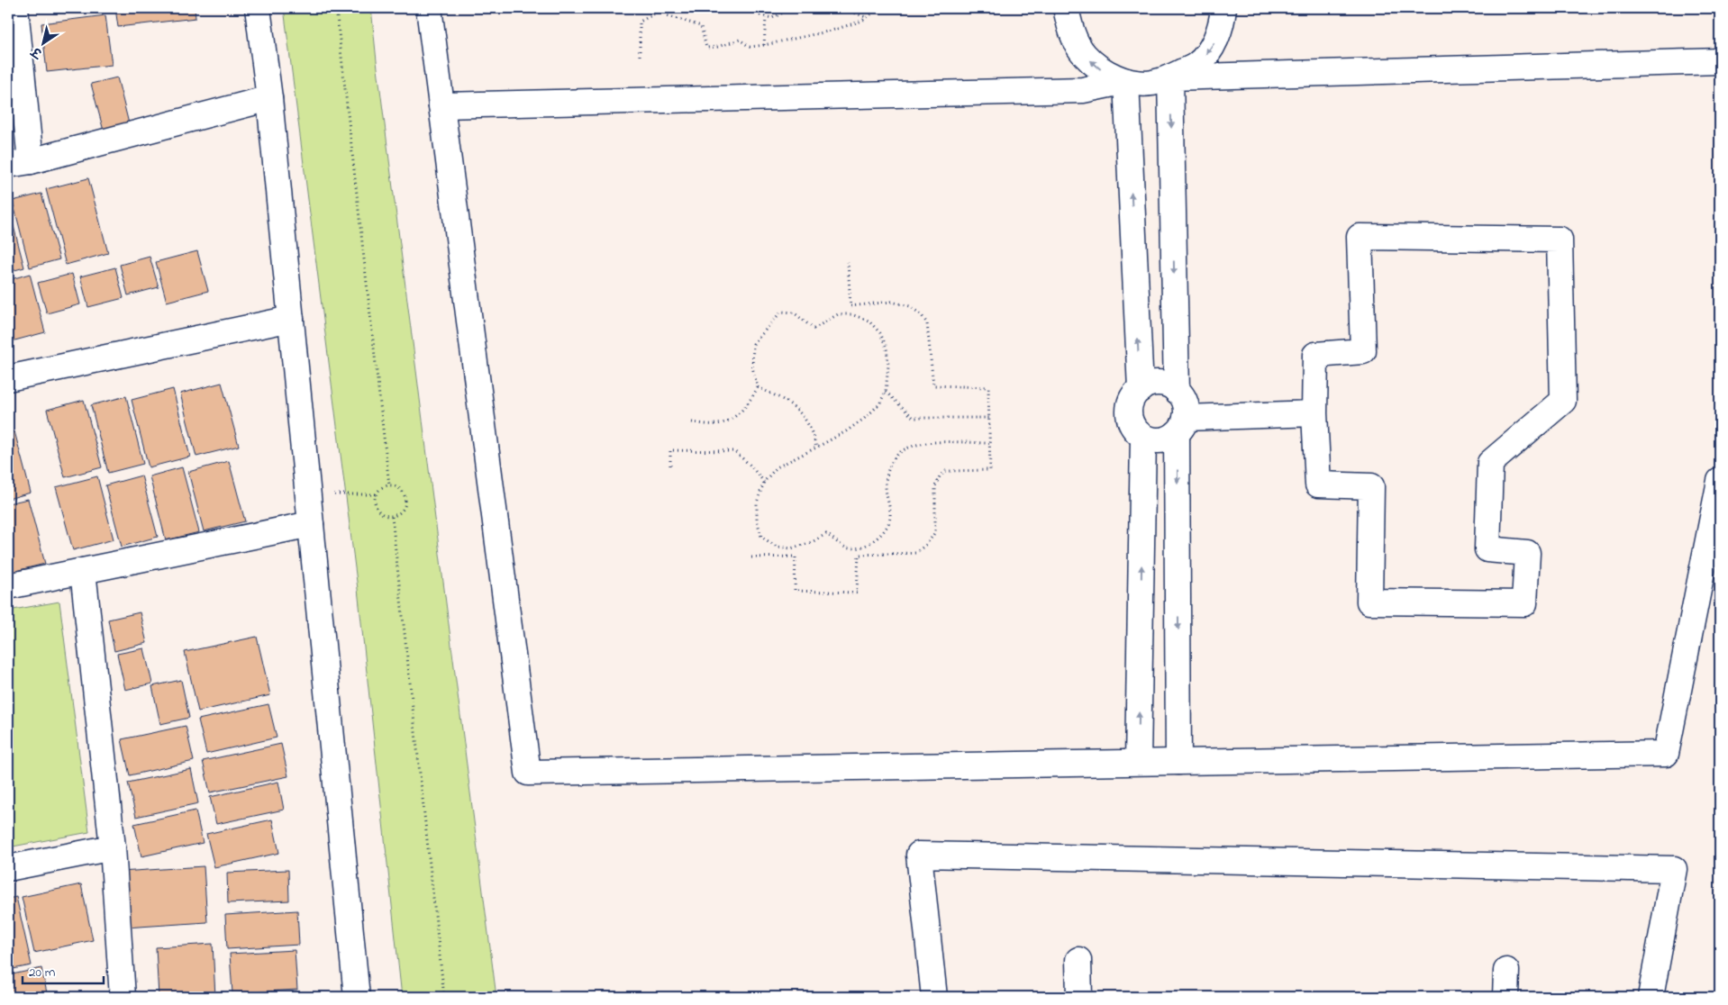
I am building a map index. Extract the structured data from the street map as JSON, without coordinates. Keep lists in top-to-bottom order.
{
  "scale_bar": "20 m",
  "north": "bottom left"
}
